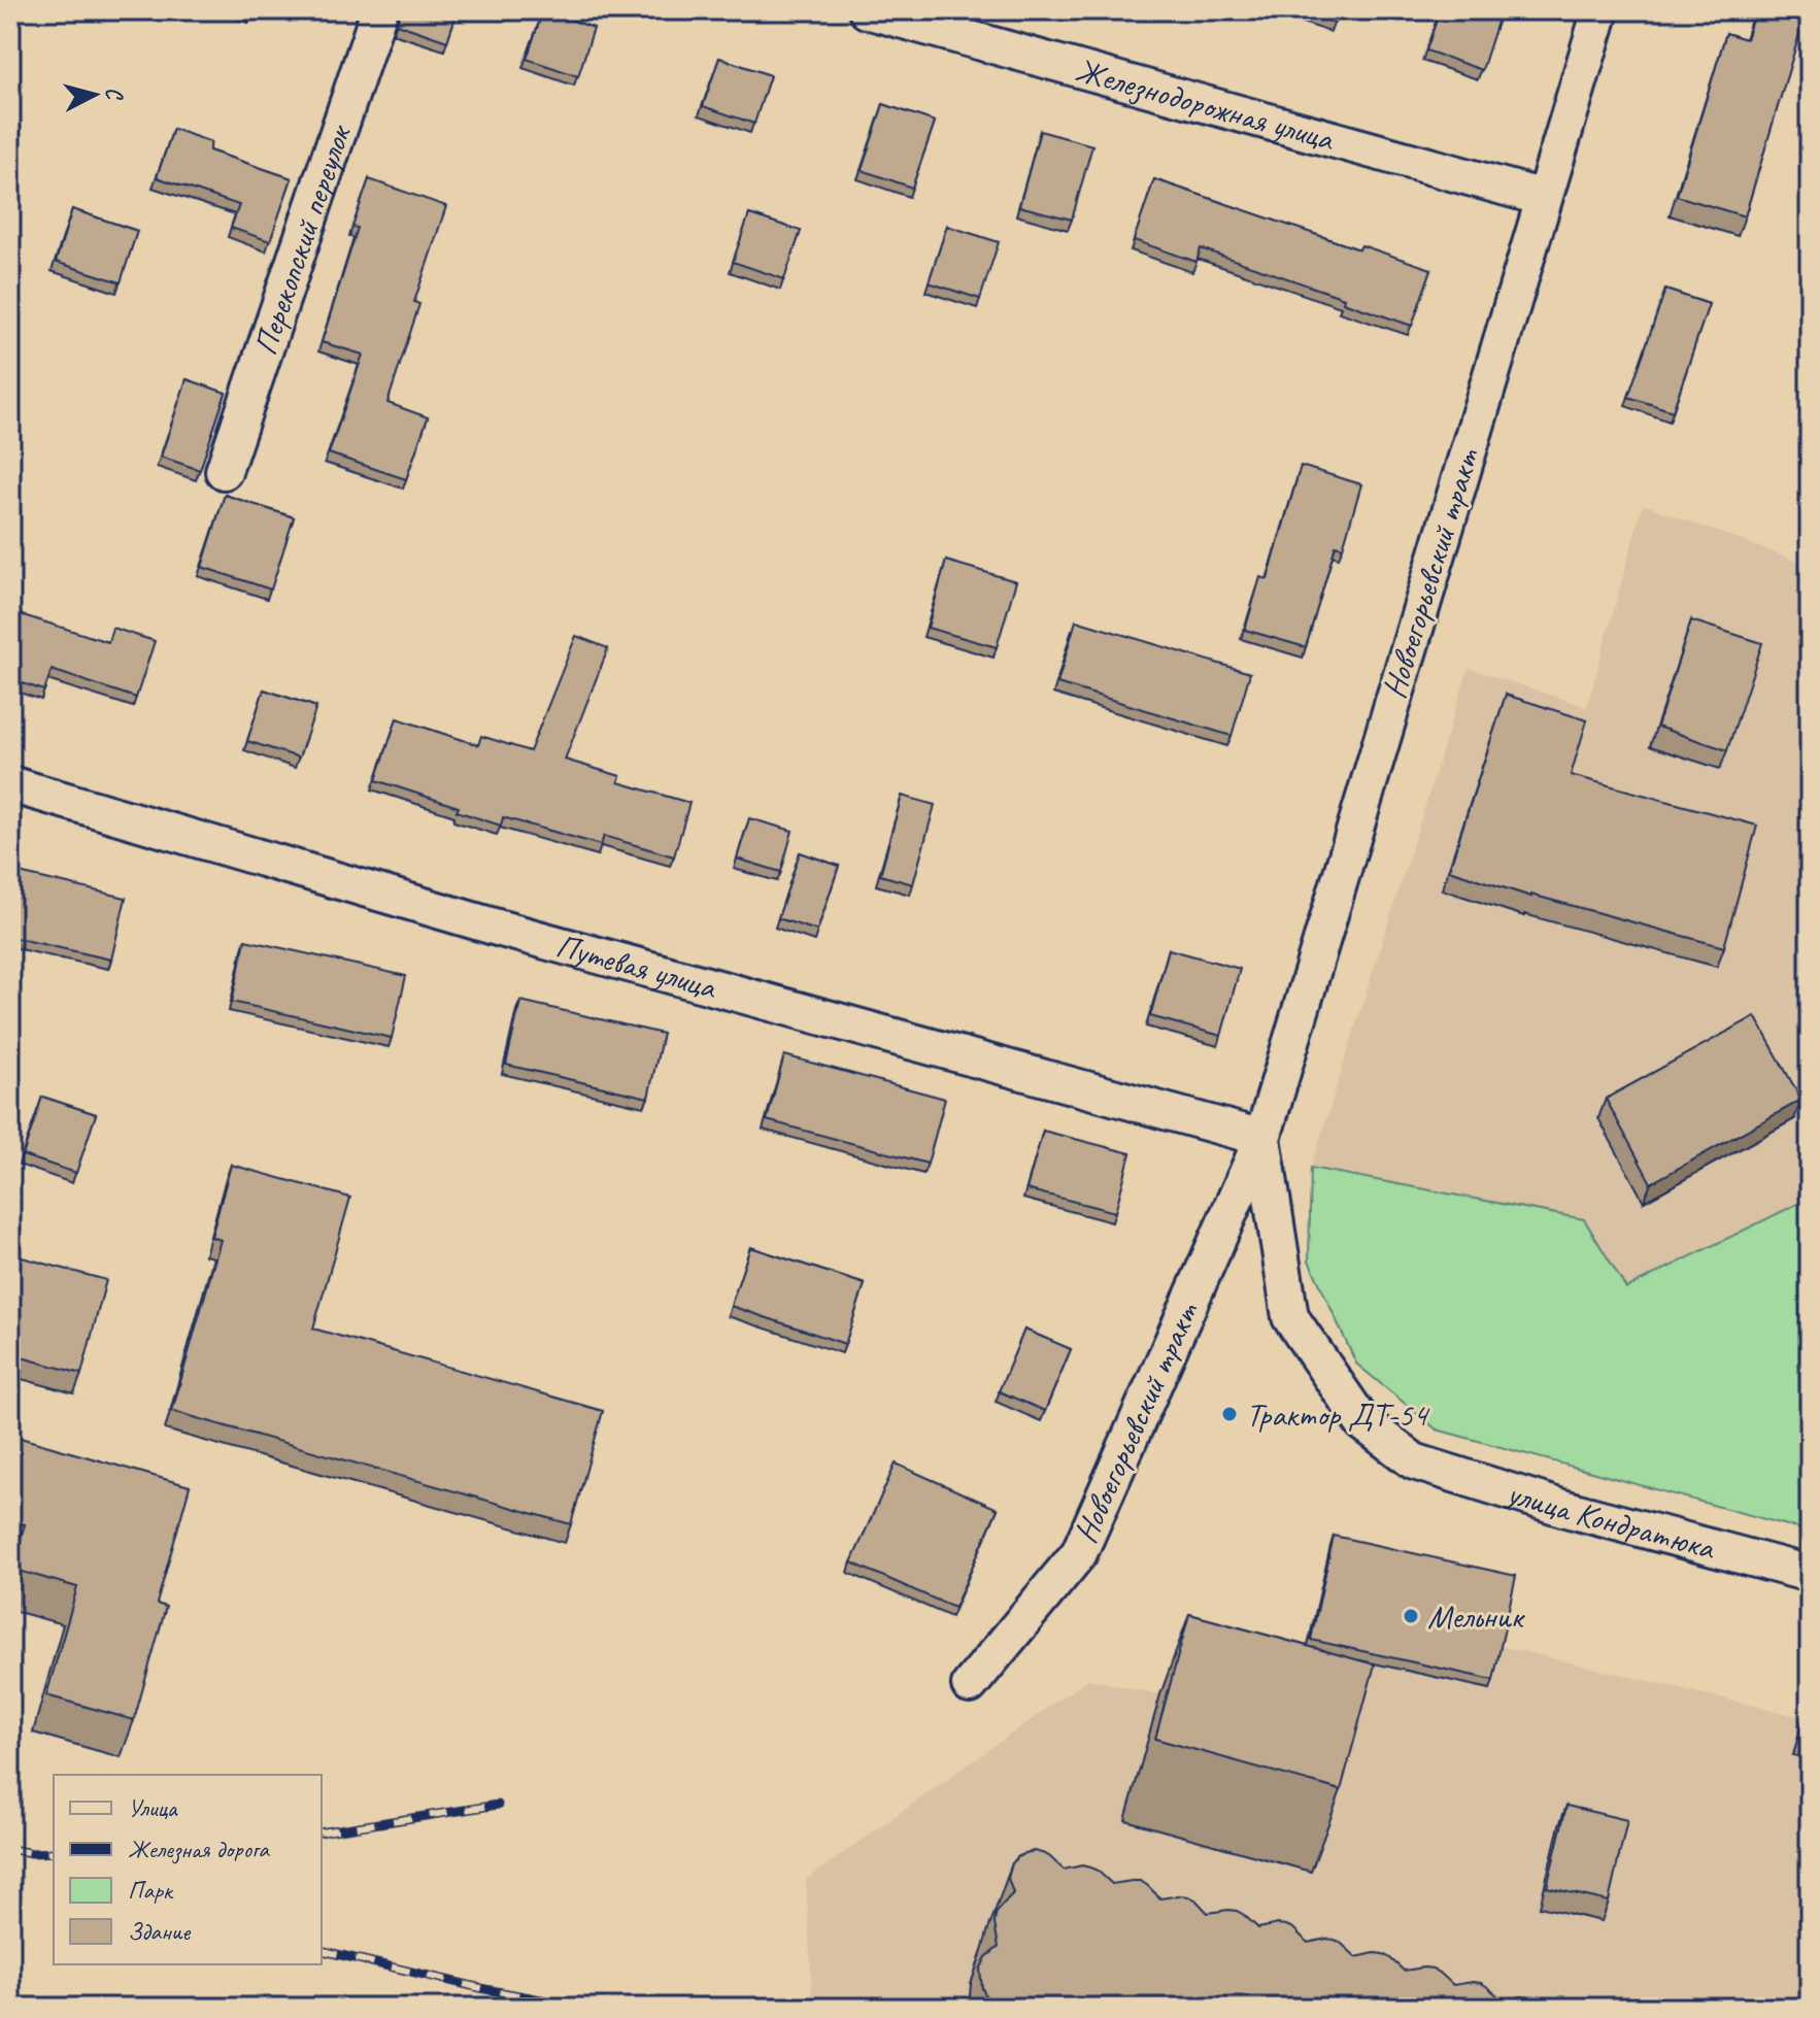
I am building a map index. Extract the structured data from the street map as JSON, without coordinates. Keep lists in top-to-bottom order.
{
  "streets": {
    "street": [
      "Железнодорожная улица",
      "Перекопский переулок",
      "Новоегорьевский тракт",
      "Путевая улица",
      "улица Кондратюка"
    ]
  },
  "crossings": [
    ["Железнодорожная улица", "Новоегорьевский тракт"],
    ["Новоегорьевский тракт", "Путевая улица"],
    ["Новоегорьевский тракт", "улица Кондратюка"]
  ],
  "places": ["Трактор ДТ-54", "Мельник"],
  "legend": [
    "Улица",
    "Железная дорога",
    "Парк",
    "Здание"
  ],
  "north": "right"
}
